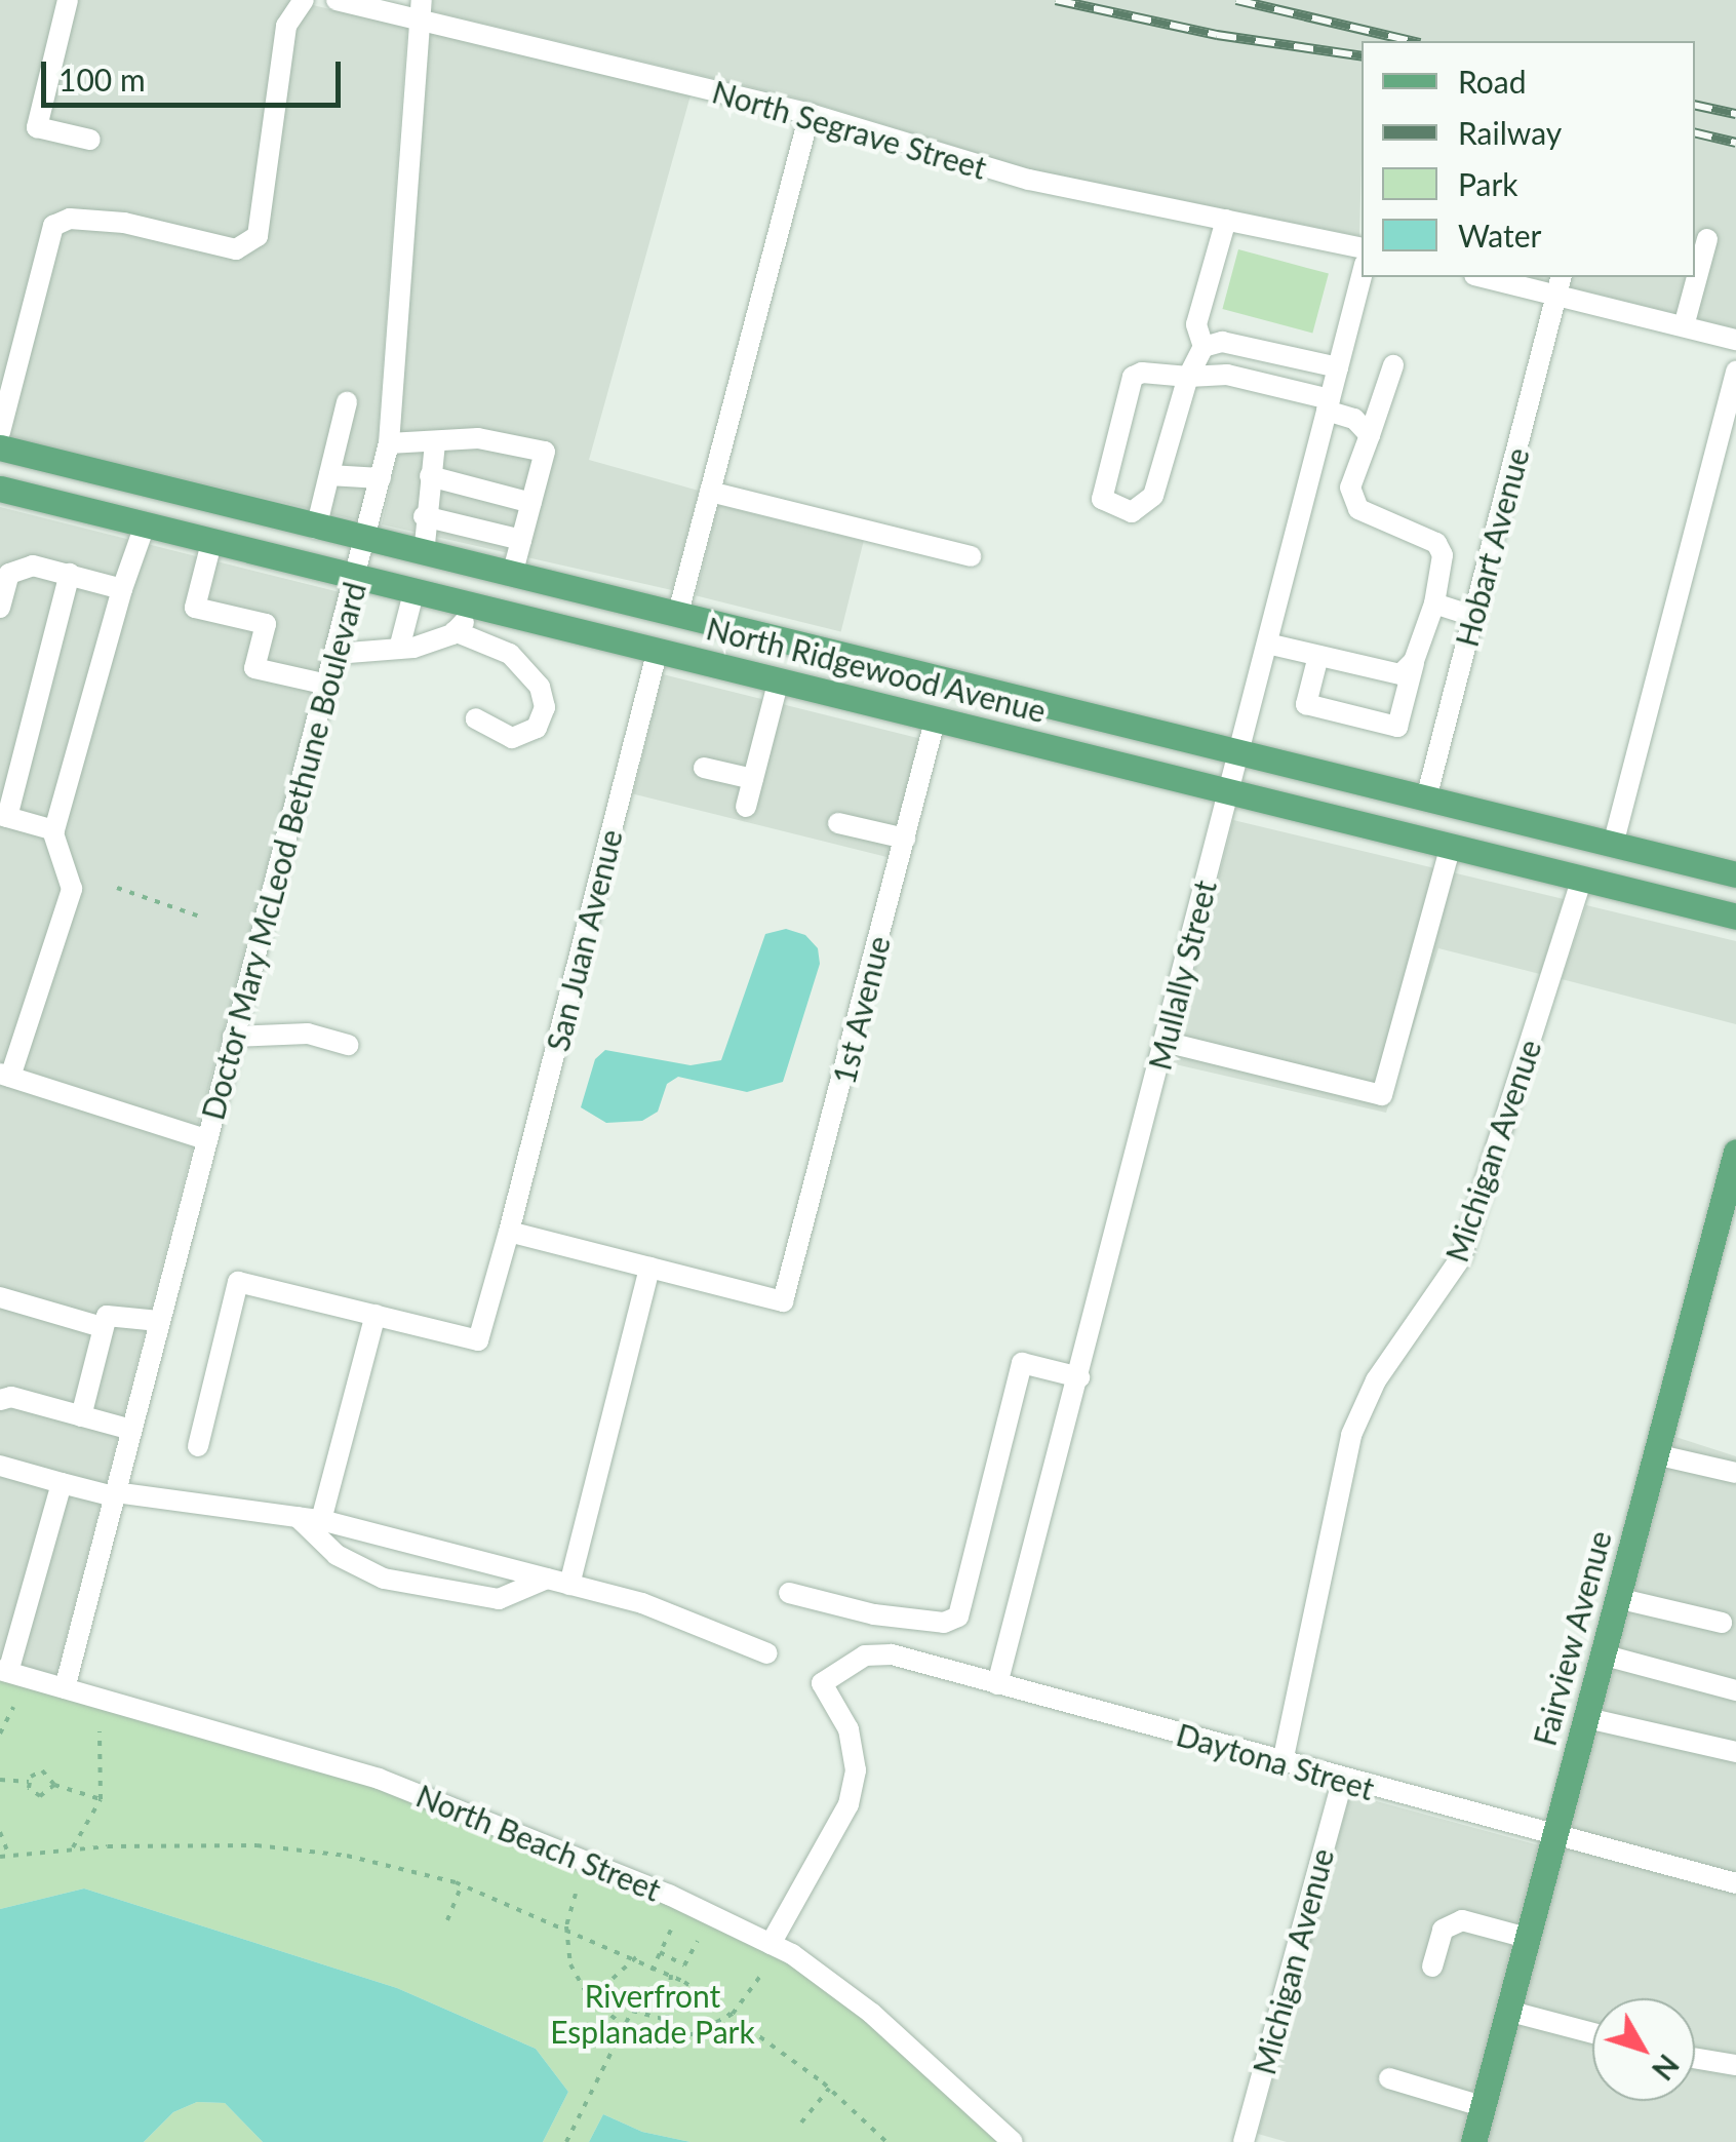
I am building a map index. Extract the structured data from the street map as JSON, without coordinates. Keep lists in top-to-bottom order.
{
  "streets": {
    "main road": ["North Ridgewood Avenue", "Fairview Avenue"],
    "street": [
      "North Segrave Street",
      "Hobart Avenue",
      "Doctor Mary McLeod Bethune Boulevard",
      "San Juan Avenue",
      "Mullally Street",
      "1st Avenue",
      "Michigan Avenue",
      "Daytona Street",
      "North Beach Street"
    ]
  },
  "crossings": [
    ["North Segrave Street", "Doctor Mary McLeod Bethune Boulevard"],
    ["Hobart Avenue", "North Ridgewood Avenue"],
    ["North Ridgewood Avenue", "Doctor Mary McLeod Bethune Boulevard"],
    ["North Ridgewood Avenue", "San Juan Avenue"],
    ["North Ridgewood Avenue", "Mullally Street"],
    ["North Ridgewood Avenue", "1st Avenue"],
    ["North Ridgewood Avenue", "Michigan Avenue"],
    ["Doctor Mary McLeod Bethune Boulevard", "North Beach Street"],
    ["Mullally Street", "Daytona Street"],
    ["Michigan Avenue", "Daytona Street"],
    ["Fairview Avenue", "Daytona Street"],
    ["Daytona Street", "North Beach Street"]
  ],
  "parks": ["Riverfront Esplanade Park"],
  "legend": [
    "Road",
    "Railway",
    "Park",
    "Water"
  ],
  "scale_bar": "100 m",
  "north": "bottom right"
}
